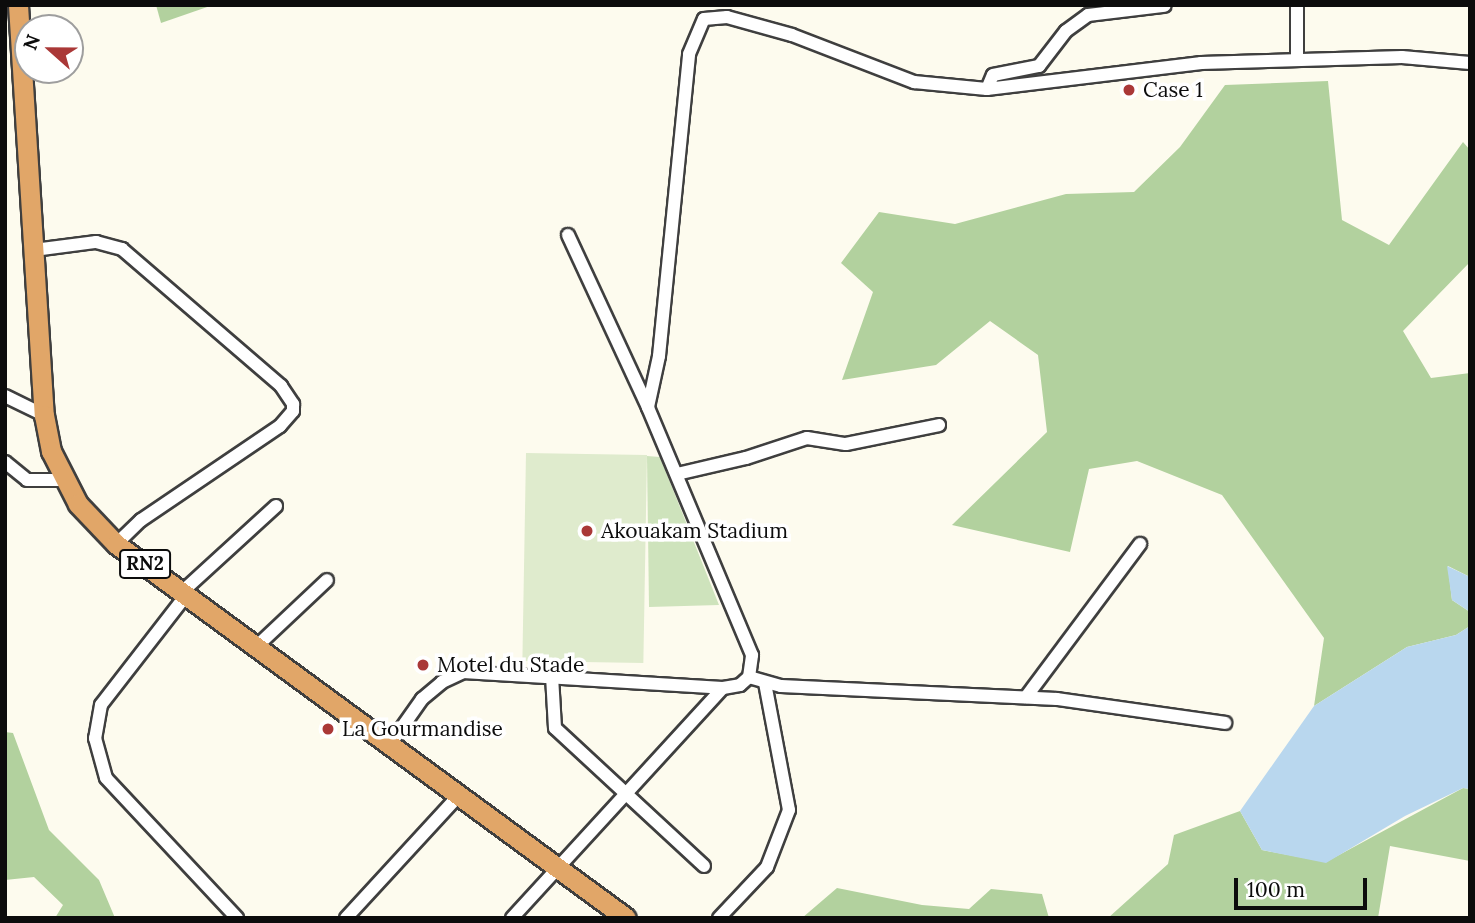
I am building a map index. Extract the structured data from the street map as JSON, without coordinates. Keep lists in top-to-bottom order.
{
  "streets": {
    "highway": ["RN2"]
  },
  "places": [
    "Case 1",
    "Akouakam Stadium",
    "Motel du Stade",
    "La Gourmandise"
  ],
  "scale_bar": "100 m",
  "north": "left"
}
